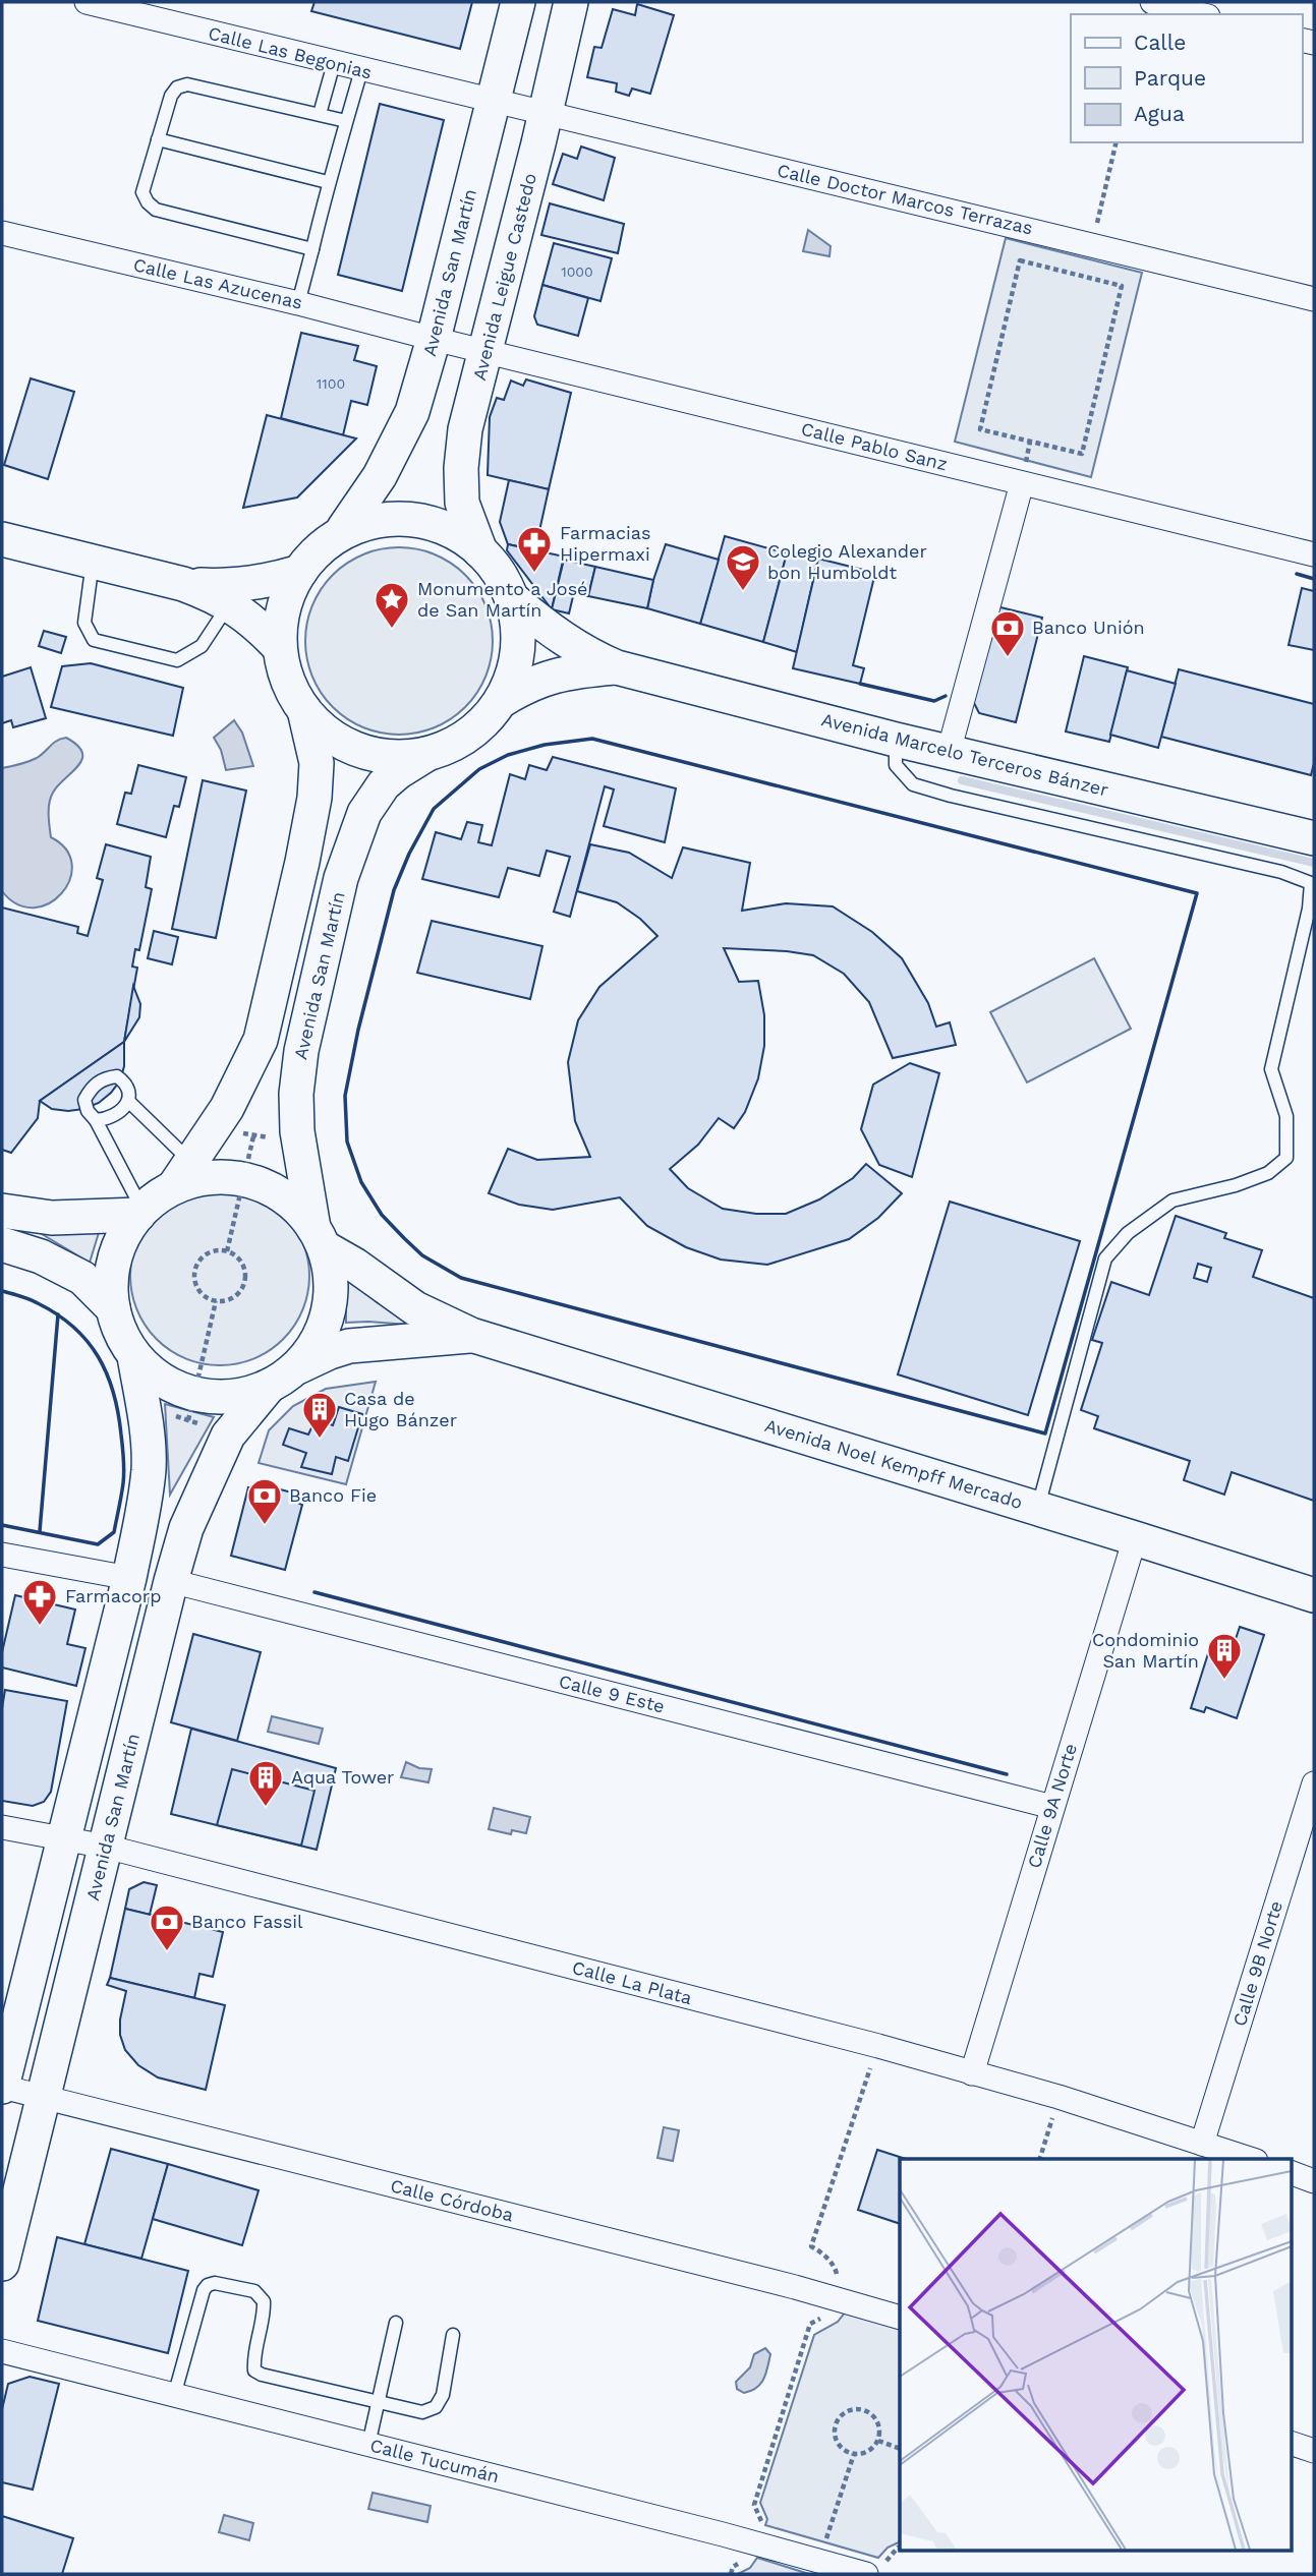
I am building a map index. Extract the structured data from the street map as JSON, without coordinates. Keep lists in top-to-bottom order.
{
  "streets": {
    "main road": [
      "Avenida San Martín",
      "Avenida Leigue Castedo",
      "Avenida Marcelo Terceros Bánzer",
      "Avenida Noel Kempff Mercado"
    ],
    "street": [
      "Calle Las Begonias",
      "Calle Doctor Marcos Terrazas",
      "Calle Las Azucenas",
      "Calle Pablo Sanz",
      "Calle 9 Este",
      "Calle 9A Norte",
      "Calle 9B Norte",
      "Calle La Plata",
      "Calle Córdoba",
      "Calle Tucumán"
    ]
  },
  "crossings": [
    ["Calle Las Begonias", "Calle Doctor Marcos Terrazas"],
    ["Calle Las Begonias", "Avenida San Martín"],
    ["Calle Doctor Marcos Terrazas", "Avenida San Martín"],
    ["Calle Doctor Marcos Terrazas", "Avenida Leigue Castedo"],
    ["Avenida San Martín", "Avenida Leigue Castedo"],
    ["Avenida San Martín", "Calle Las Azucenas"],
    ["Avenida San Martín", "Calle Pablo Sanz"],
    ["Avenida San Martín", "Avenida Marcelo Terceros Bánzer"],
    ["Avenida San Martín", "Avenida Noel Kempff Mercado"],
    ["Avenida San Martín", "Calle 9 Este"],
    ["Avenida San Martín", "Calle La Plata"],
    ["Avenida San Martín", "Calle Córdoba"],
    ["Avenida Leigue Castedo", "Calle Pablo Sanz"],
    ["Avenida Leigue Castedo", "Avenida Marcelo Terceros Bánzer"],
    ["Calle Las Azucenas", "Calle Pablo Sanz"],
    ["Avenida Noel Kempff Mercado", "Calle 9A Norte"],
    ["Calle 9 Este", "Calle 9A Norte"],
    ["Calle 9A Norte", "Calle La Plata"],
    ["Calle 9B Norte", "Calle La Plata"]
  ],
  "places": {
    "pharmacy": ["Farmacias Hipermaxi", "Farmacorp"],
    "school or university": ["Colegio Alexander bon Humboldt"],
    "place": ["Monumento a José de San Martín"],
    "bank": ["Banco Unión", "Banco Fie", "Banco Fassil"],
    "building": ["Casa de Hugo Bánzer", "Condominio San Martín", "Aqua Tower"]
  },
  "house_numbers": ["1000", "1100"],
  "legend": ["Calle", "Parque", "Agua"]
}
